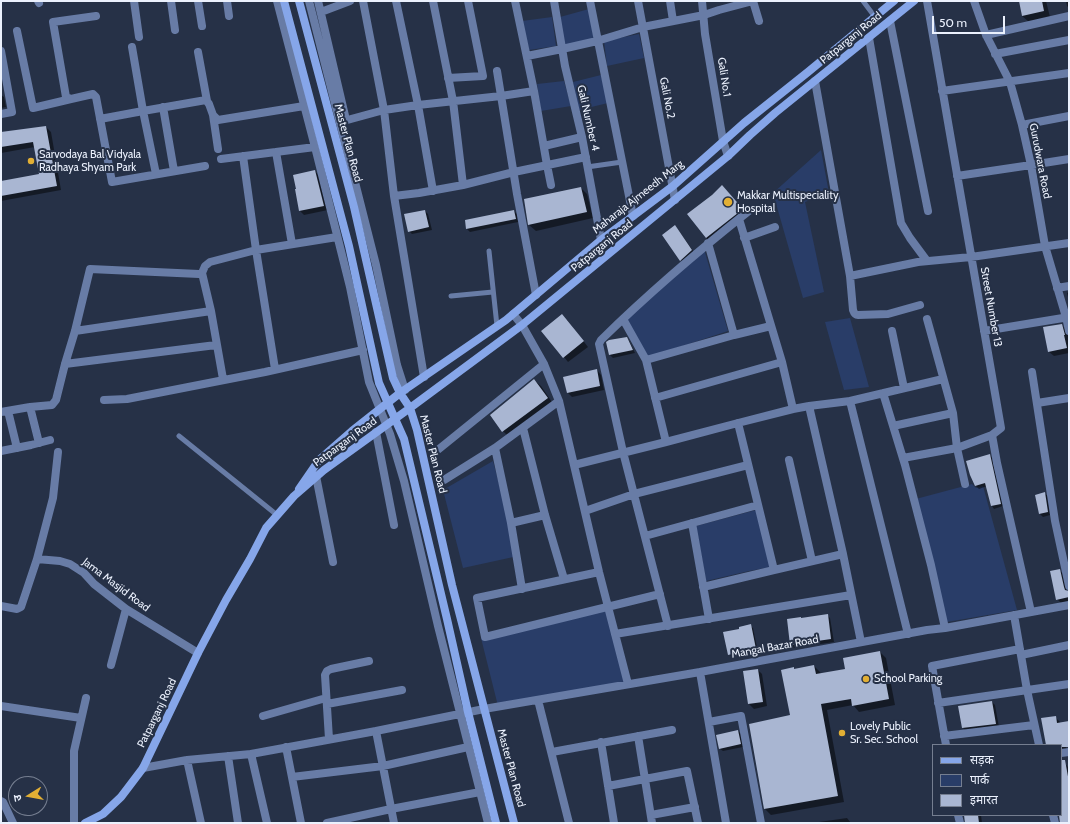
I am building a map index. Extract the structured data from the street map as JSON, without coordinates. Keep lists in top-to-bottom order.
{
  "streets": {
    "main road": ["Patparganj Road", "Master Plan Road", "Maharaja Ajmeedh Marg"],
    "street": [
      "Gali No.1",
      "Gali No.2",
      "Gali Number 4",
      "Gurudwara Road",
      "Street Number 13",
      "Jama Masjid Road",
      "Mangal Bazar Road"
    ]
  },
  "crossings": [
    ["Patparganj Road", "Gali No.1"],
    ["Patparganj Road", "Gali No.2"],
    ["Patparganj Road", "Master Plan Road"],
    ["Patparganj Road", "Maharaja Ajmeedh Marg"],
    ["Patparganj Road", "Jama Masjid Road"],
    ["Patparganj Road", "Mangal Bazar Road"],
    ["Gali No.1", "Maharaja Ajmeedh Marg"],
    ["Gali No.2", "Maharaja Ajmeedh Marg"],
    ["Gali Number 4", "Maharaja Ajmeedh Marg"],
    ["Master Plan Road", "Maharaja Ajmeedh Marg"],
    ["Master Plan Road", "Mangal Bazar Road"]
  ],
  "places": [
    "Sarvodaya Bal Vidyala Radhaya Shyam Park",
    "Makkar Multispeciality Hospital",
    "School Parking",
    "Lovely Public Sr. Sec. School"
  ],
  "legend": ["सड़क", "पार्क", "इमारत"],
  "scale_bar": "50 m",
  "north": "left"
}
